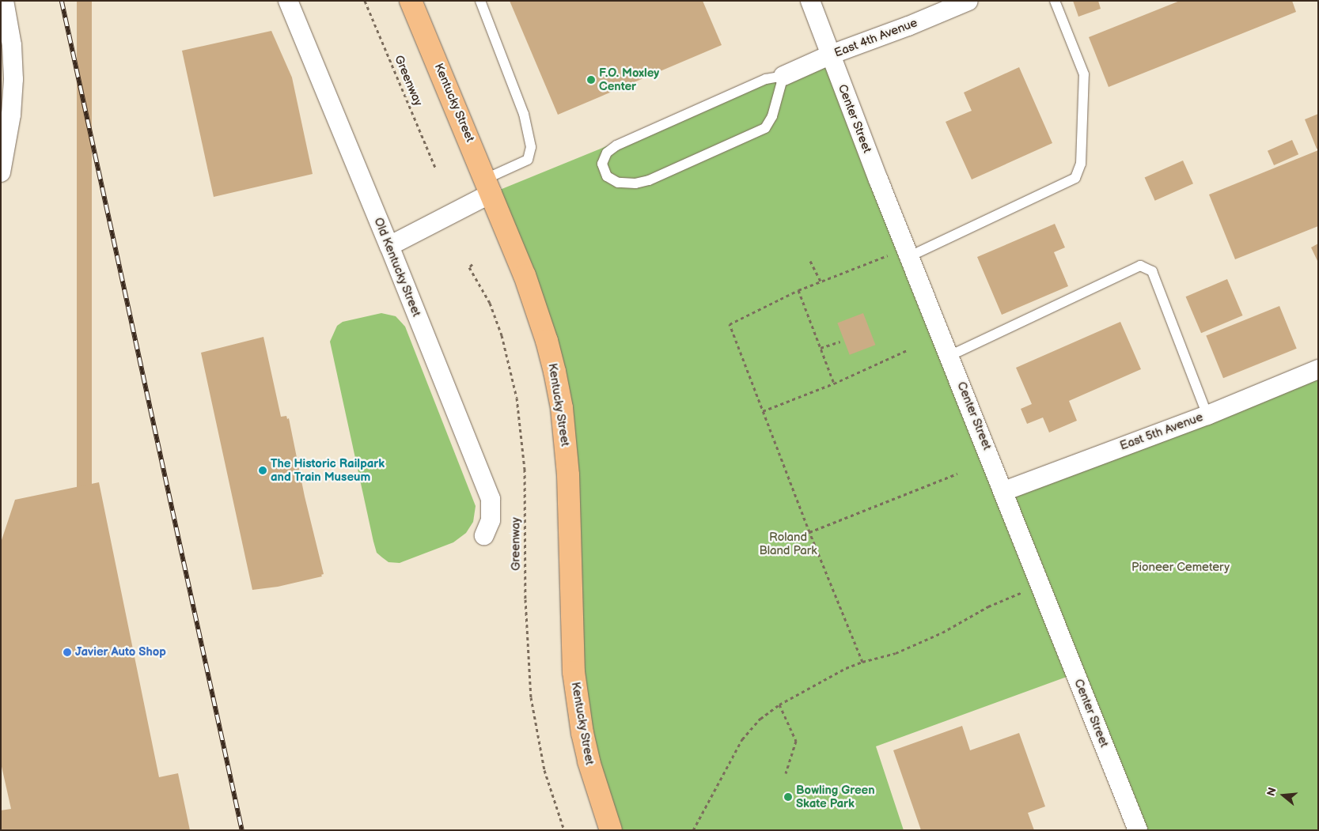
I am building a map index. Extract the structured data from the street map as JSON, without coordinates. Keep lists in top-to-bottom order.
{
  "streets": {
    "main road": ["Kentucky Street"],
    "street": [
      "East 4th Avenue",
      "Center Street",
      "Old Kentucky Street",
      "East 5th Avenue"
    ],
    "path": ["Greenway"]
  },
  "crossings": [
    ["East 4th Avenue", "Center Street"],
    ["Center Street", "East 5th Avenue"]
  ],
  "parks": ["Roland Bland Park", "Pioneer Cemetery"],
  "places": [
    "F.O. Moxley Center",
    "The Historic Railpark and Train Museum",
    "Javier Auto Shop",
    "Bowling Green Skate Park"
  ],
  "north": "left"
}
